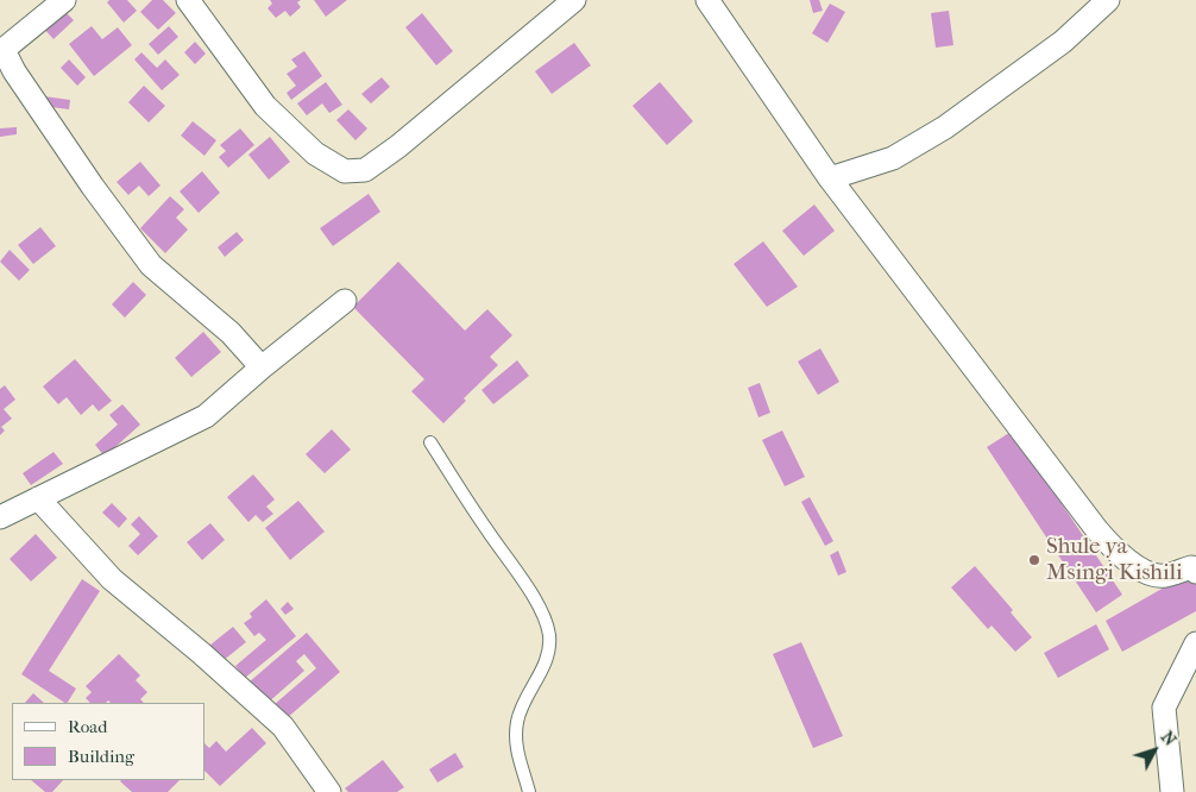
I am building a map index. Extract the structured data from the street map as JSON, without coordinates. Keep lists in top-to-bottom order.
{
  "places": ["Shule ya Msingi Kishili"],
  "legend": ["Road", "Building"],
  "north": "top right"
}
